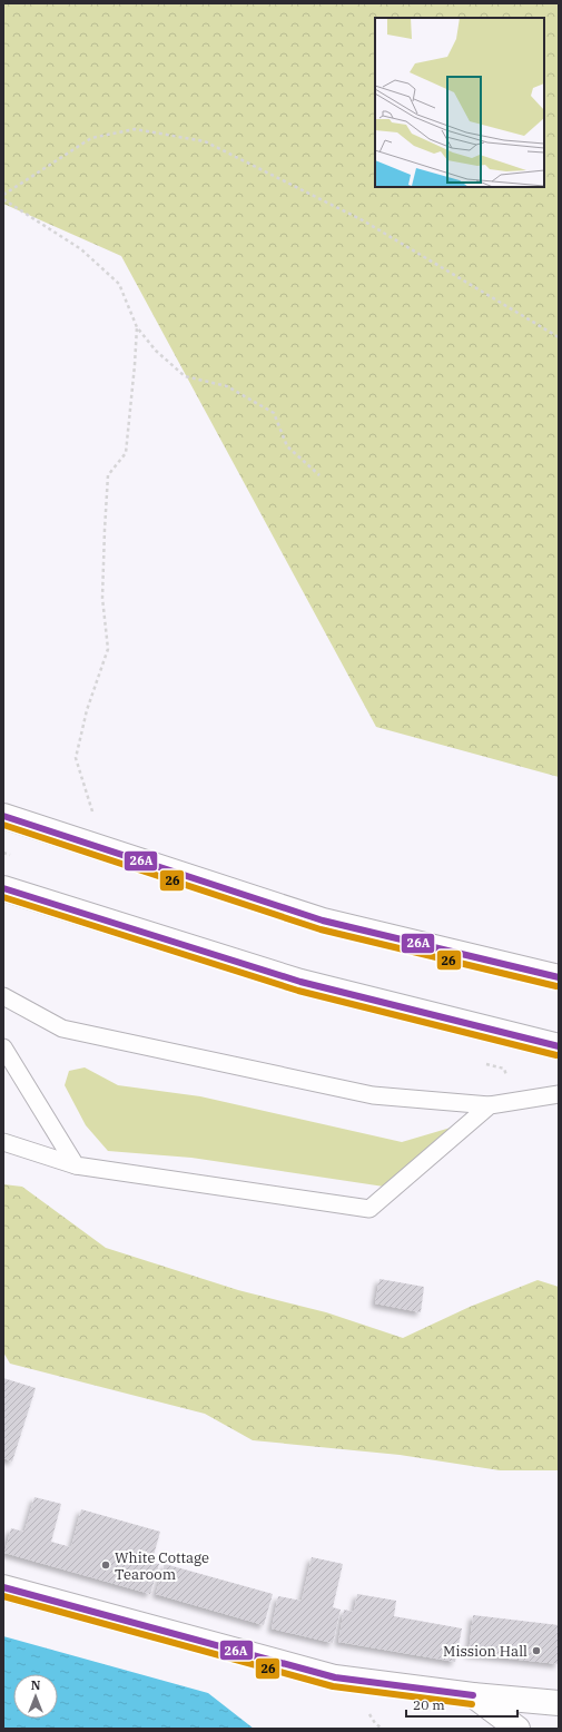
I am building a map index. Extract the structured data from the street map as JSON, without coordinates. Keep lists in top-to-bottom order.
{
  "places": ["White Cottage Tearoom", "Mission Hall"],
  "lines": ["transit line 26A", "transit line 26"],
  "scale_bar": "20 m",
  "north": "top"
}
